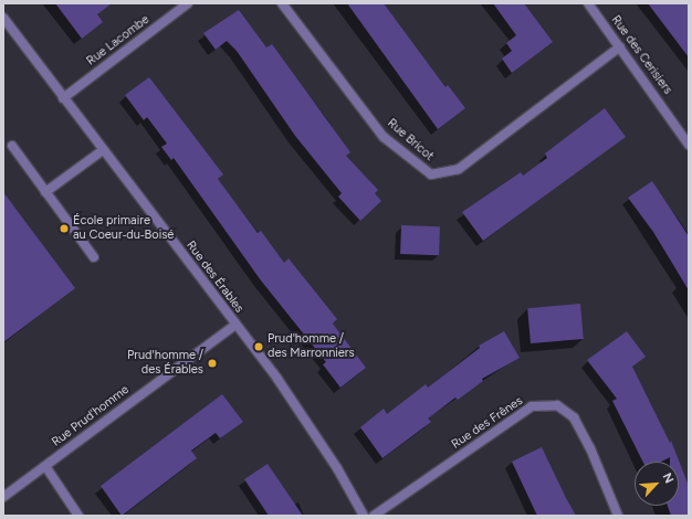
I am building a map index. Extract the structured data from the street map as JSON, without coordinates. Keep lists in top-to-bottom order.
{
  "streets": {
    "street": [
      "Rue Lacombe",
      "Rue des Cerisiers",
      "Rue Bricot",
      "Rue des Érables",
      "Rue Prud'homme",
      "Rue des Frênes"
    ]
  },
  "crossings": [
    ["Rue Lacombe", "Rue des Érables"],
    ["Rue des Cerisiers", "Rue Bricot"],
    ["Rue des Érables", "Rue Prud'homme"]
  ],
  "places": ["École primaire au Coeur‑du‑Boisé", "Prud'homme / des Marronniers", "Prud'homme / des Érables"],
  "north": "top right"
}
